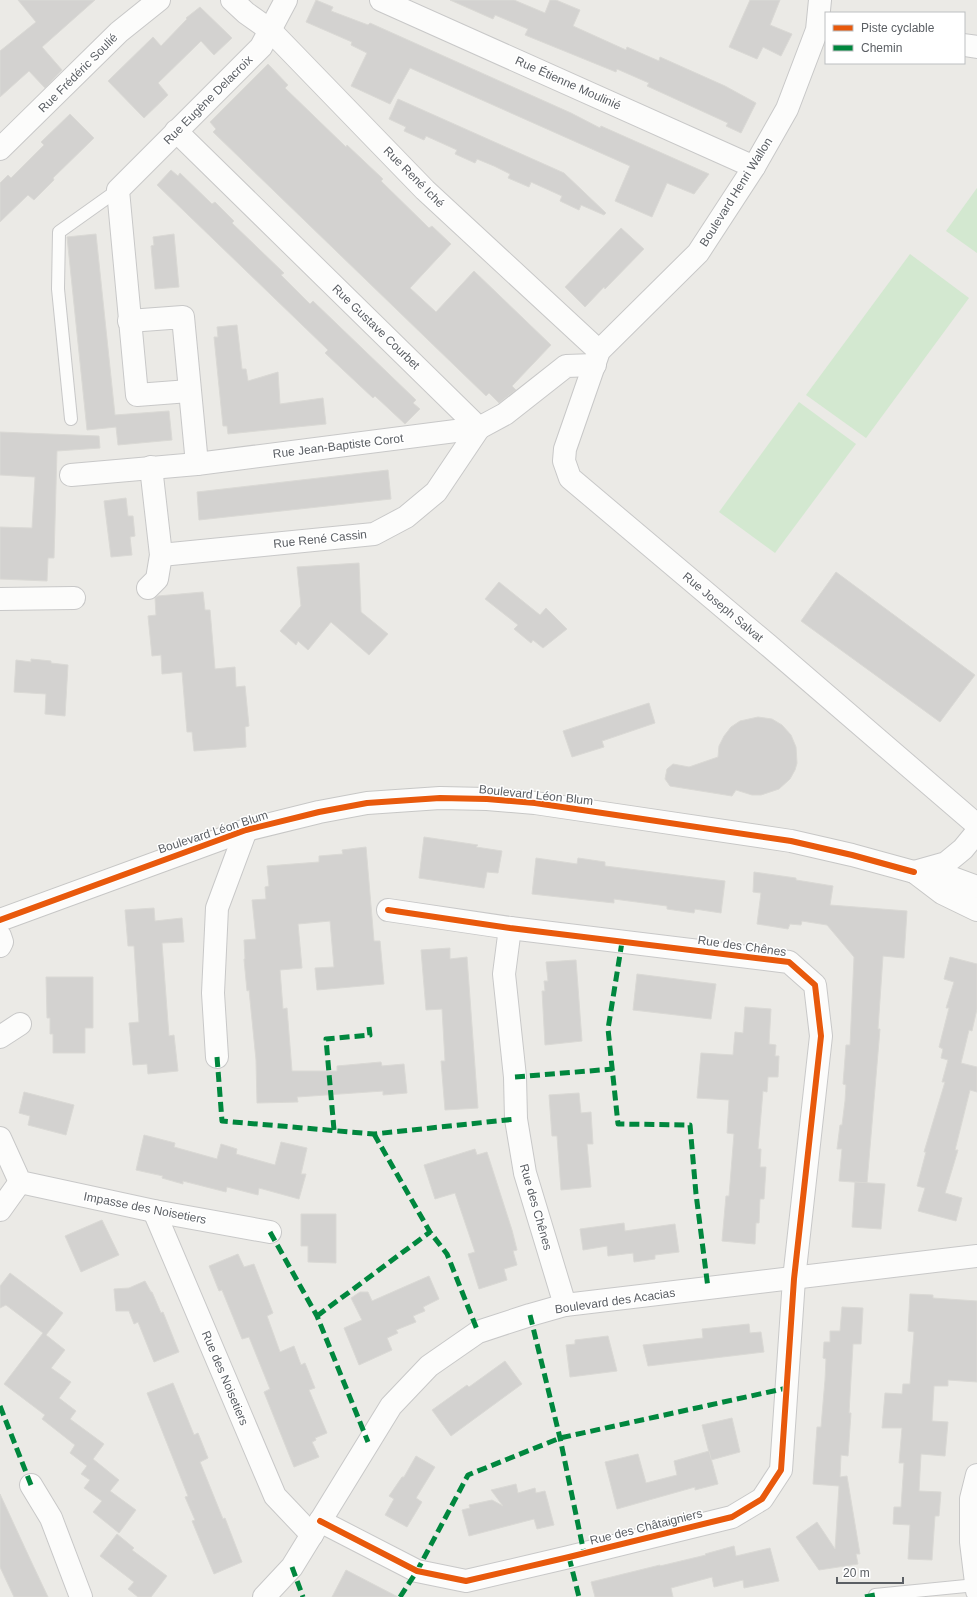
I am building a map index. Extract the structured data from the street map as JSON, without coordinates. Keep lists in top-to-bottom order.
{
  "streets": {
    "street": [
      "Rue Frédéric Soulié",
      "Rue Étienne Moulinié",
      "Rue Eugène Delacroix",
      "Rue René Iché",
      "Boulevard Henri Wallon",
      "Rue Gustave Courbet",
      "Rue Jean-Baptiste Corot",
      "Rue René Cassin",
      "Rue Joseph Salvat",
      "Boulevard Léon Blum",
      "Rue des Chênes",
      "Impasse des Noisetiers",
      "Boulevard des Acacias",
      "Rue des Noisetiers",
      "Rue des Châtaigniers"
    ]
  },
  "crossings": [
    ["Rue Étienne Moulinié", "Boulevard Henri Wallon"],
    ["Rue Eugène Delacroix", "Rue René Iché"],
    ["Rue Eugène Delacroix", "Rue Gustave Courbet"],
    ["Rue René Iché", "Boulevard Henri Wallon"],
    ["Rue René Iché", "Rue Joseph Salvat"],
    ["Boulevard Henri Wallon", "Rue Joseph Salvat"],
    ["Rue Gustave Courbet", "Rue Jean-Baptiste Corot"],
    ["Rue Gustave Courbet", "Rue René Cassin"],
    ["Rue Jean-Baptiste Corot", "Rue René Cassin"],
    ["Rue des Chênes", "Boulevard des Acacias"],
    ["Rue des Chênes", "Rue des Châtaigniers"],
    ["Impasse des Noisetiers", "Rue des Noisetiers"],
    ["Boulevard des Acacias", "Rue des Noisetiers"],
    ["Boulevard des Acacias", "Rue des Châtaigniers"],
    ["Rue des Noisetiers", "Rue des Châtaigniers"]
  ],
  "legend": ["Piste cyclable", "Chemin"],
  "scale_bar": "20 m"
}
